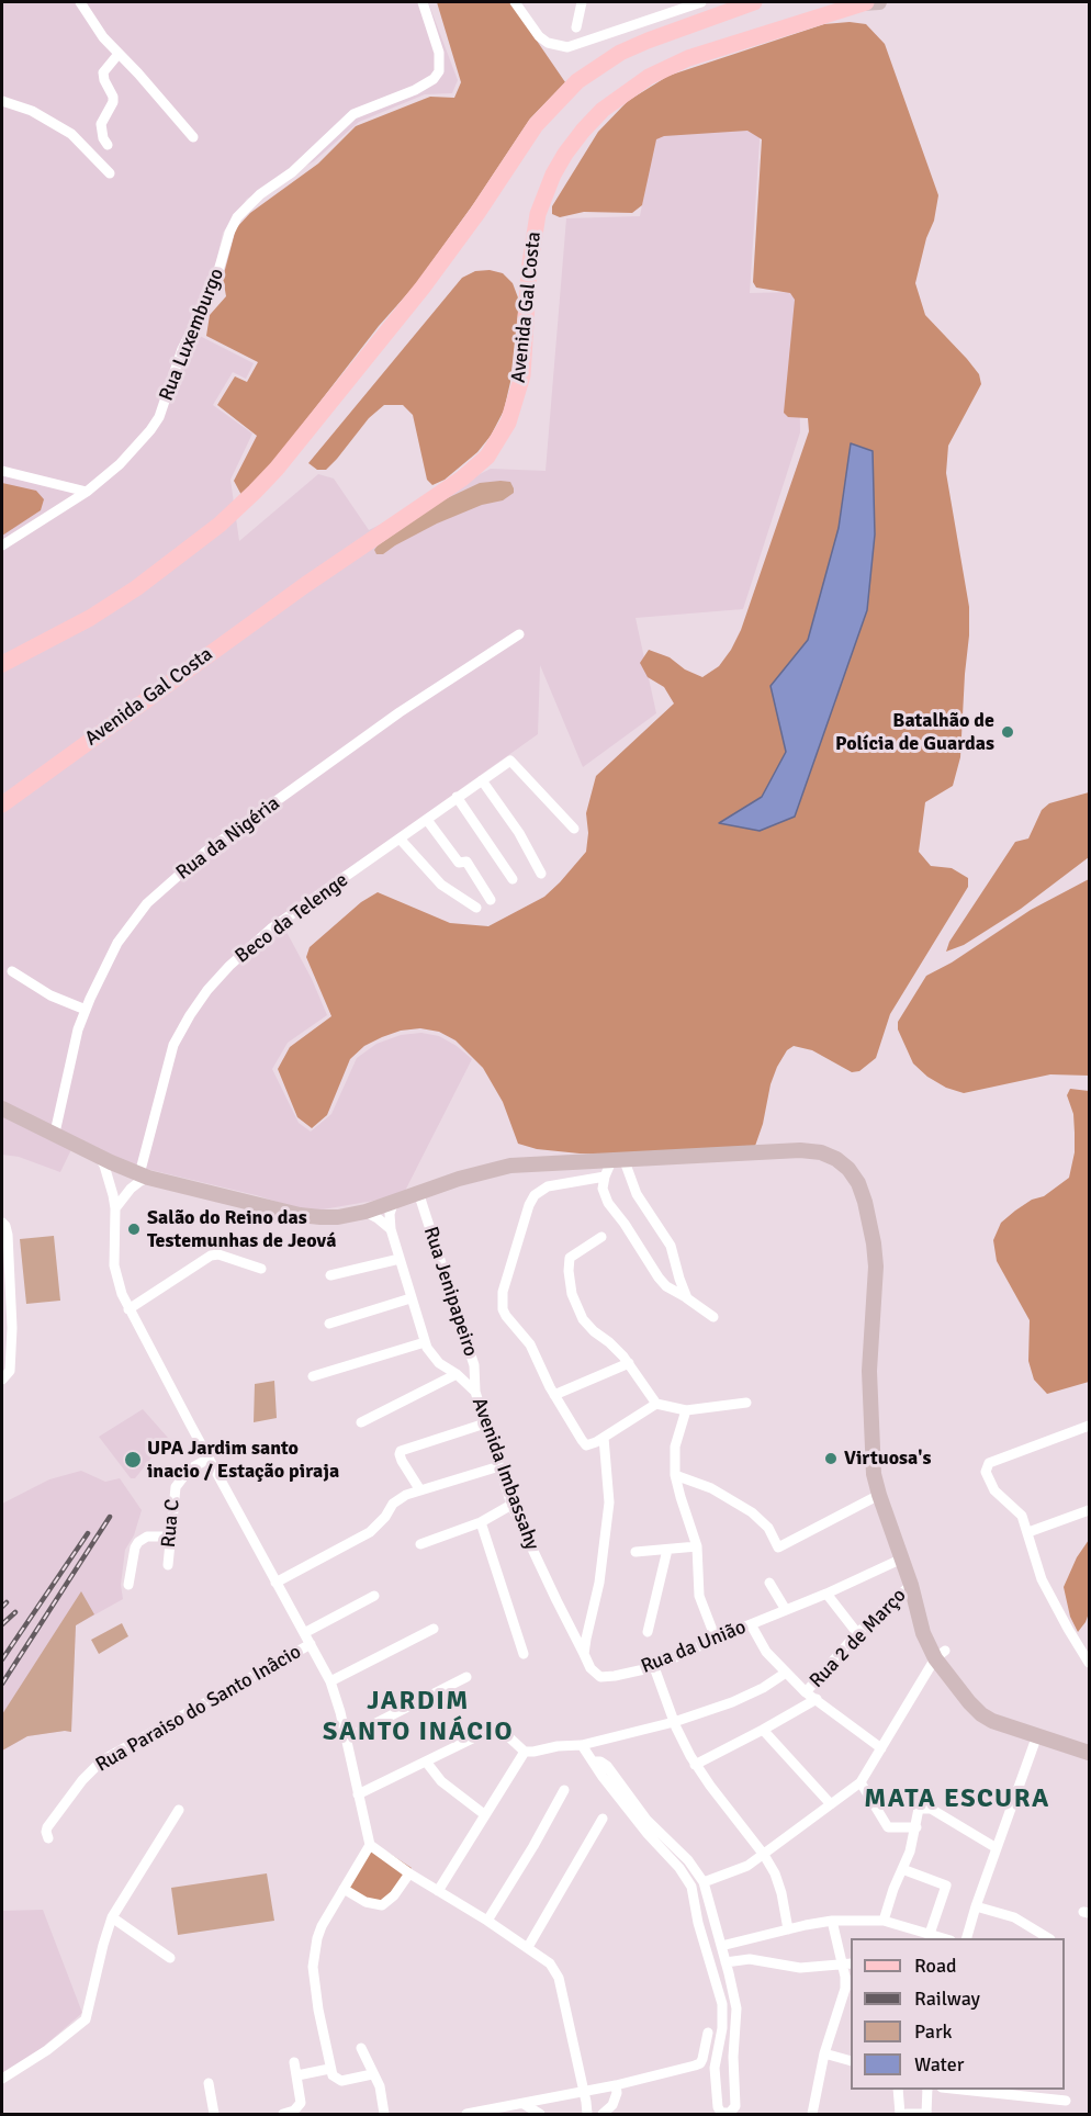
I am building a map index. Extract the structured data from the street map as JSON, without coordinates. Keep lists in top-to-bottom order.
{
  "streets": {
    "main road": ["Avenida Gal Costa"],
    "street": [
      "Rua Luxemburgo",
      "Rua da Nigéria",
      "Beco da Telenge",
      "Rua Jenipapeiro",
      "Avenida Imbassahy",
      "Rua C",
      "Rua 2 de Março",
      "Rua da União",
      "Rua Paraiso do Santo Inâcio"
    ]
  },
  "crossings": [
    ["Rua Jenipapeiro", "Avenida Imbassahy"],
    ["Avenida Imbassahy", "Rua da União"]
  ],
  "districts": ["JARDIM SANTO INÁCIO", "MATA ESCURA"],
  "places": [
    "Batalhão de Polícia de Guardas",
    "Salão do Reino das Testemunhas de Jeová",
    "Virtuosa's",
    "UPA Jardim santo inacio / Estação piraja"
  ],
  "legend": [
    "Road",
    "Railway",
    "Park",
    "Water"
  ]
}
